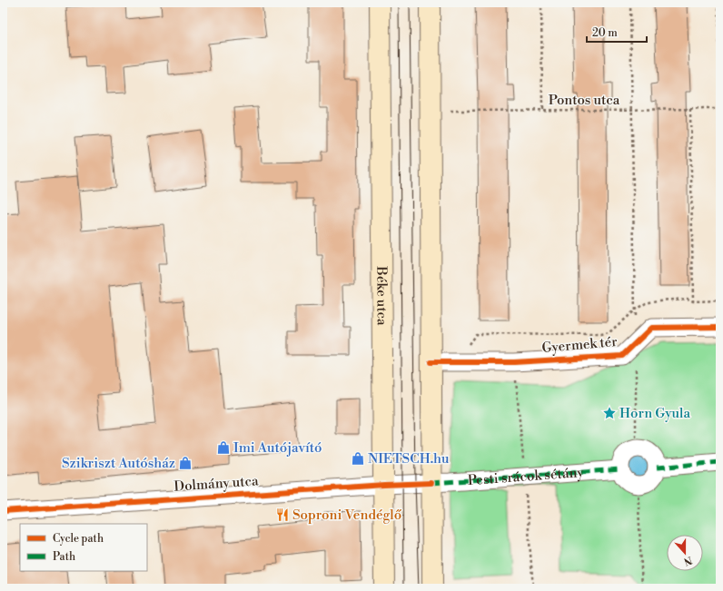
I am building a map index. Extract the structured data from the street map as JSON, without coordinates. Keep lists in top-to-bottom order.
{
  "streets": {
    "main road": ["Béke utca"],
    "street": ["Gyermek tér", "Pesti srácok sétány", "Dolmány utca"],
    "path": ["Pontos utca"]
  },
  "crossings": [
    ["Béke utca", "Dolmány utca"],
    ["Pesti srácok sétány", "Dolmány utca"]
  ],
  "places": {
    "place": ["Horn Gyula"],
    "shop": ["Imi Autójavító", "NIETSCH.hu", "Szikriszt Autósház"],
    "restaurant": ["Soproni Vendéglő"]
  },
  "legend": ["Cycle path", "Path"],
  "scale_bar": "20 m",
  "north": "bottom"
}
